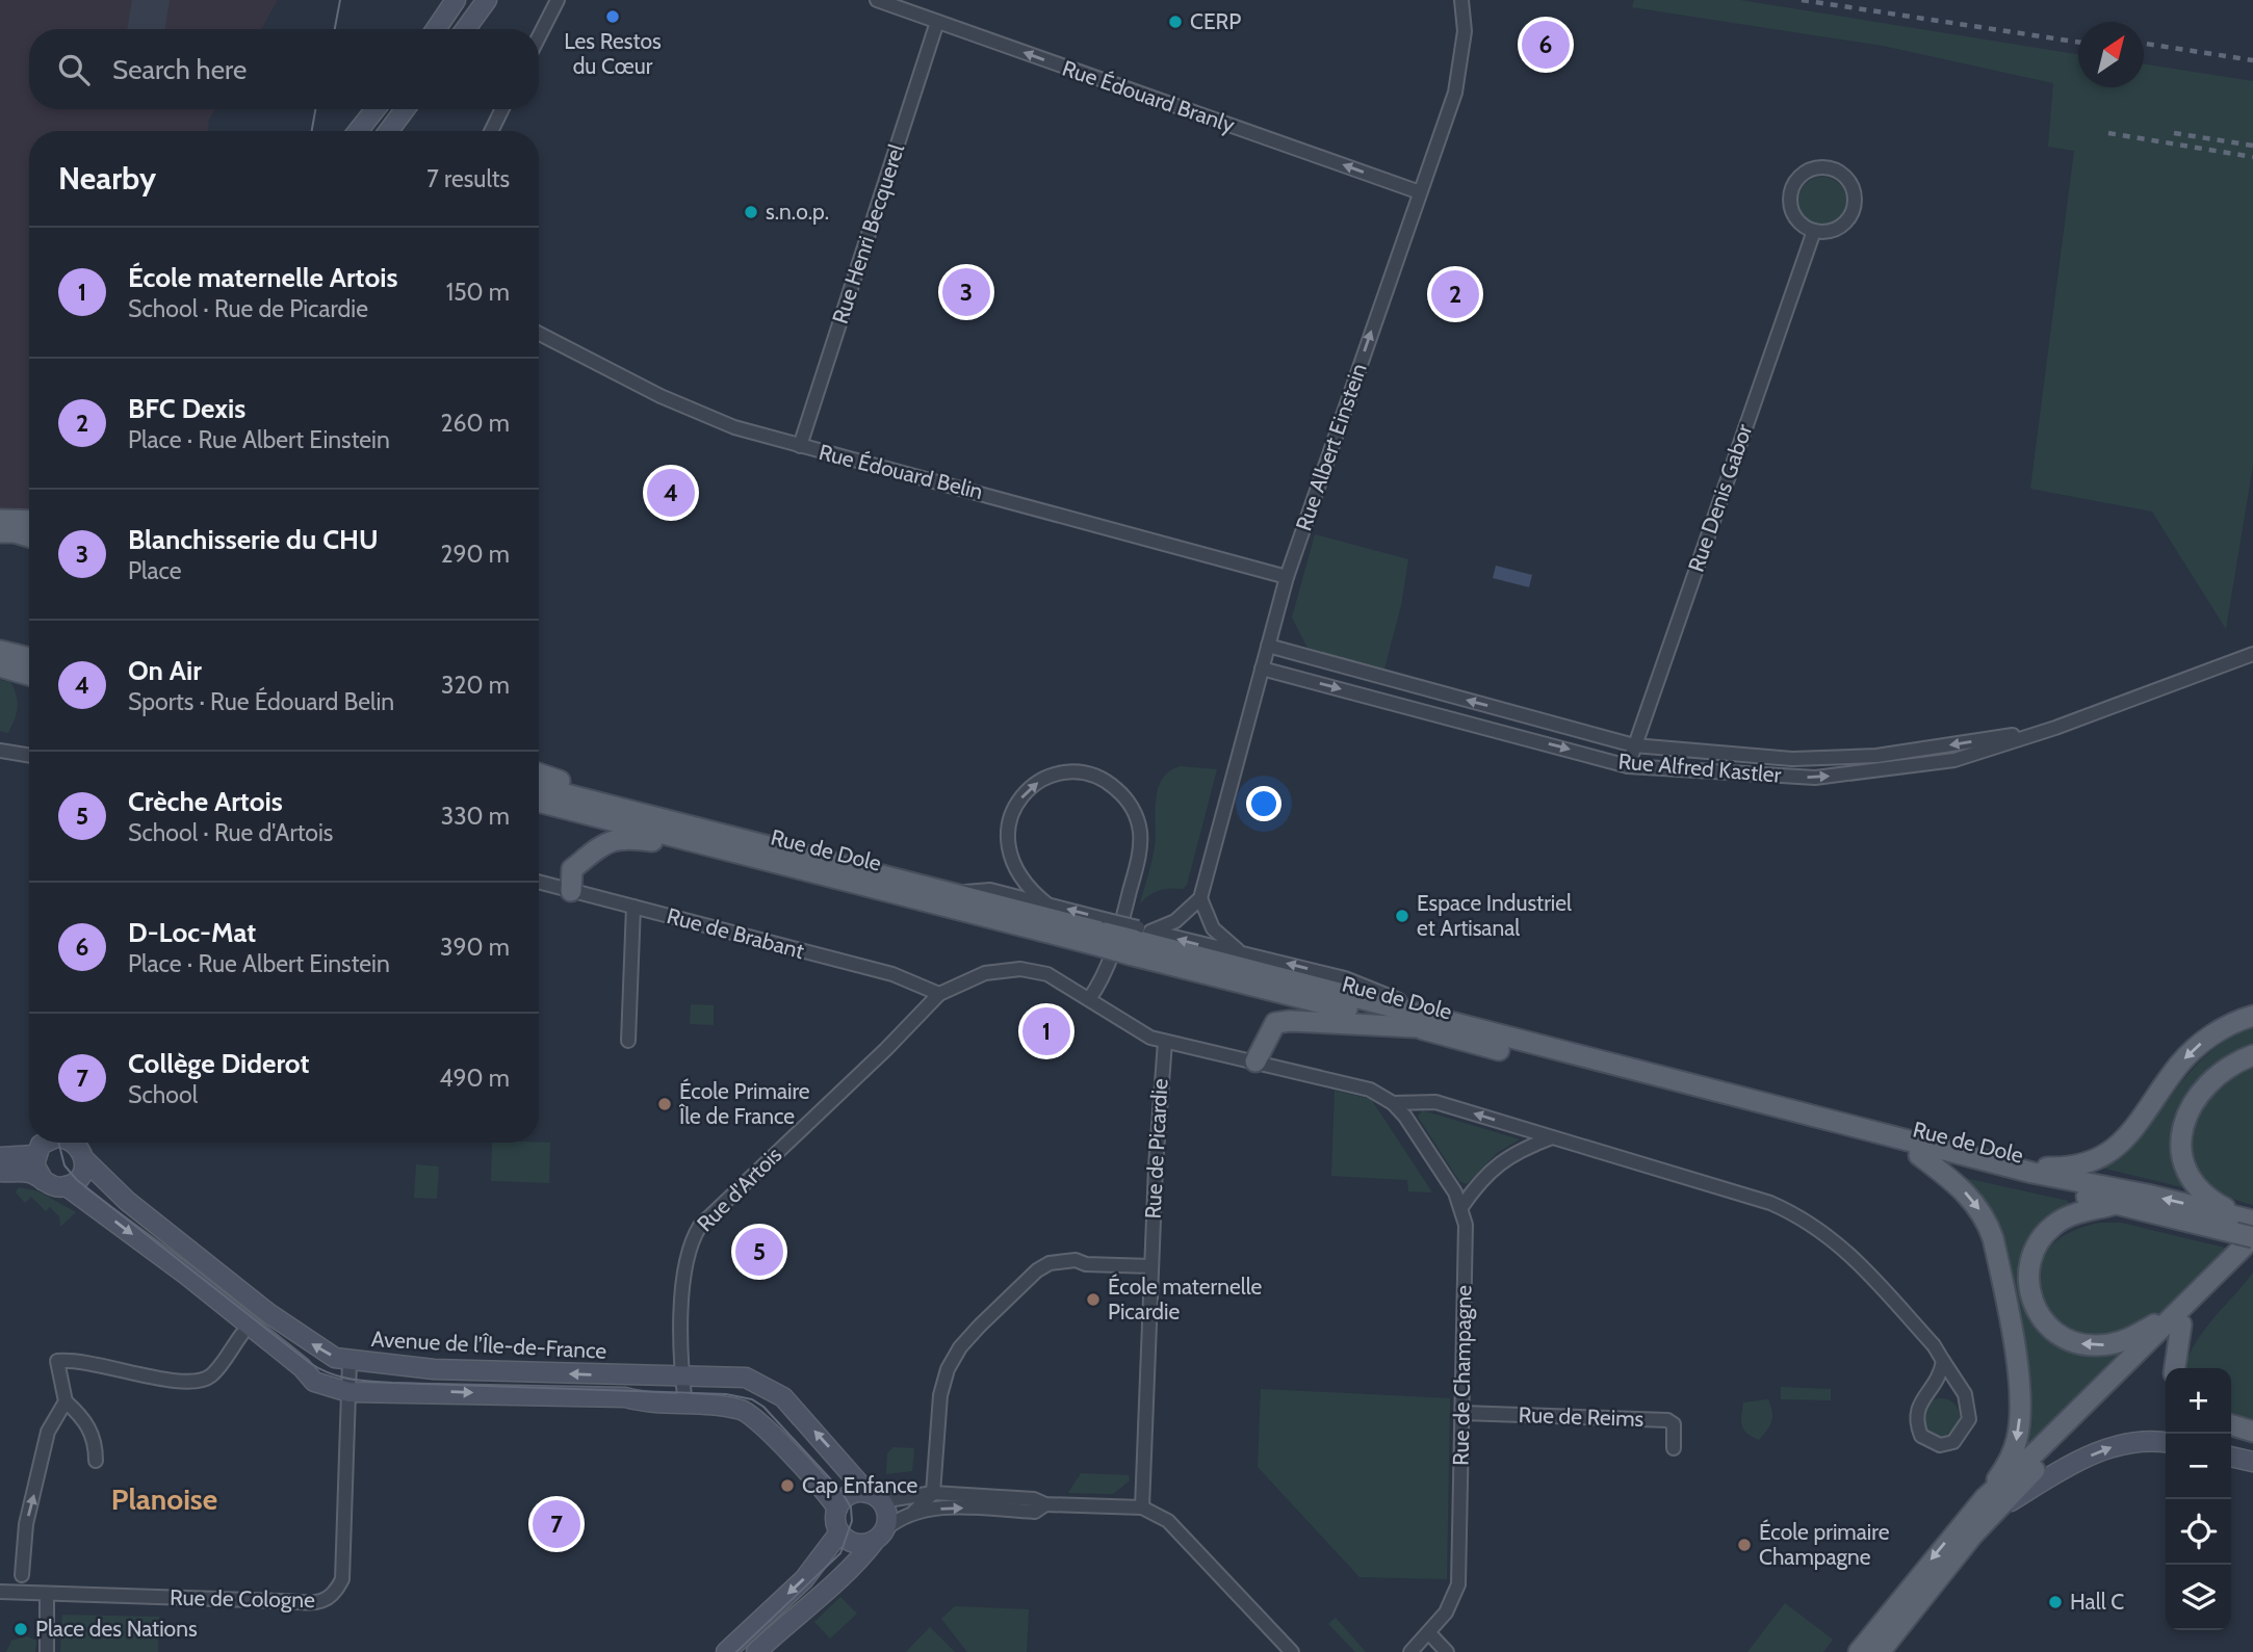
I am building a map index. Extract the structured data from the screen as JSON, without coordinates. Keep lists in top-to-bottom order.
{
  "streets": {
    "main road": ["Rue de Dole"],
    "street": [
      "Rue Édouard Branly",
      "Rue Henri Becquerel",
      "Rue Albert Einstein",
      "Rue Édouard Belin",
      "Rue Denis Gabor",
      "Rue Alfred Kastler",
      "Rue de Brabant",
      "Rue de Picardie",
      "Rue d'Artois",
      "Avenue de l’Île-de-France",
      "Rue de Champagne",
      "Rue de Reims",
      "Rue de Cologne"
    ]
  },
  "crossings": [
    ["Rue Édouard Branly", "Rue Henri Becquerel"],
    ["Rue Édouard Branly", "Rue Albert Einstein"],
    ["Rue Henri Becquerel", "Rue Édouard Belin"],
    ["Rue Albert Einstein", "Rue Édouard Belin"],
    ["Rue Albert Einstein", "Rue Alfred Kastler"],
    ["Rue Denis Gabor", "Rue Alfred Kastler"],
    ["Rue de Brabant", "Rue d'Artois"],
    ["Rue d'Artois", "Avenue de l’Île-de-France"],
    ["Avenue de l’Île-de-France", "Rue de Cologne"],
    ["Rue de Champagne", "Rue de Reims"]
  ],
  "one_way": ["Rue Édouard Branly", "Rue Albert Einstein"],
  "districts": ["Planoise"],
  "places": [
    "Les Restos du Cœur",
    "CERP",
    "s.n.o.p.",
    "Espace Industriel et Artisanal",
    "École Primaire Île de France",
    "École maternelle Picardie",
    "Cap Enfance",
    "École primaire Champagne",
    "Hall C",
    "Place des Nations"
  ],
  "north": "top right",
  "page": {
    "pins": [
      "6",
      "3",
      "2",
      "4",
      "1",
      "5",
      "7"
    ],
    "search": "Search here",
    "heading": ["Nearby", "7 results"],
    "list": [
      {
        "mark": "1",
        "name": "École maternelle Artois",
        "note": "School · Rue de Picardie",
        "value": "150 m"
      },
      {
        "mark": "2",
        "name": "BFC Dexis",
        "note": "Place · Rue Albert Einstein",
        "value": "260 m"
      },
      {
        "mark": "3",
        "name": "Blanchisserie du CHU",
        "note": "Place",
        "value": "290 m"
      },
      {
        "mark": "4",
        "name": "On Air",
        "note": "Sports · Rue Édouard Belin",
        "value": "320 m"
      },
      {
        "mark": "5",
        "name": "Crèche Artois",
        "note": "School · Rue d'Artois",
        "value": "330 m"
      },
      {
        "mark": "6",
        "name": "D-Loc-Mat",
        "note": "Place · Rue Albert Einstein",
        "value": "390 m"
      },
      {
        "mark": "7",
        "name": "Collège Diderot",
        "note": "School",
        "value": "490 m"
      }
    ],
    "map_buttons": ["+", "−"]
  }
}
